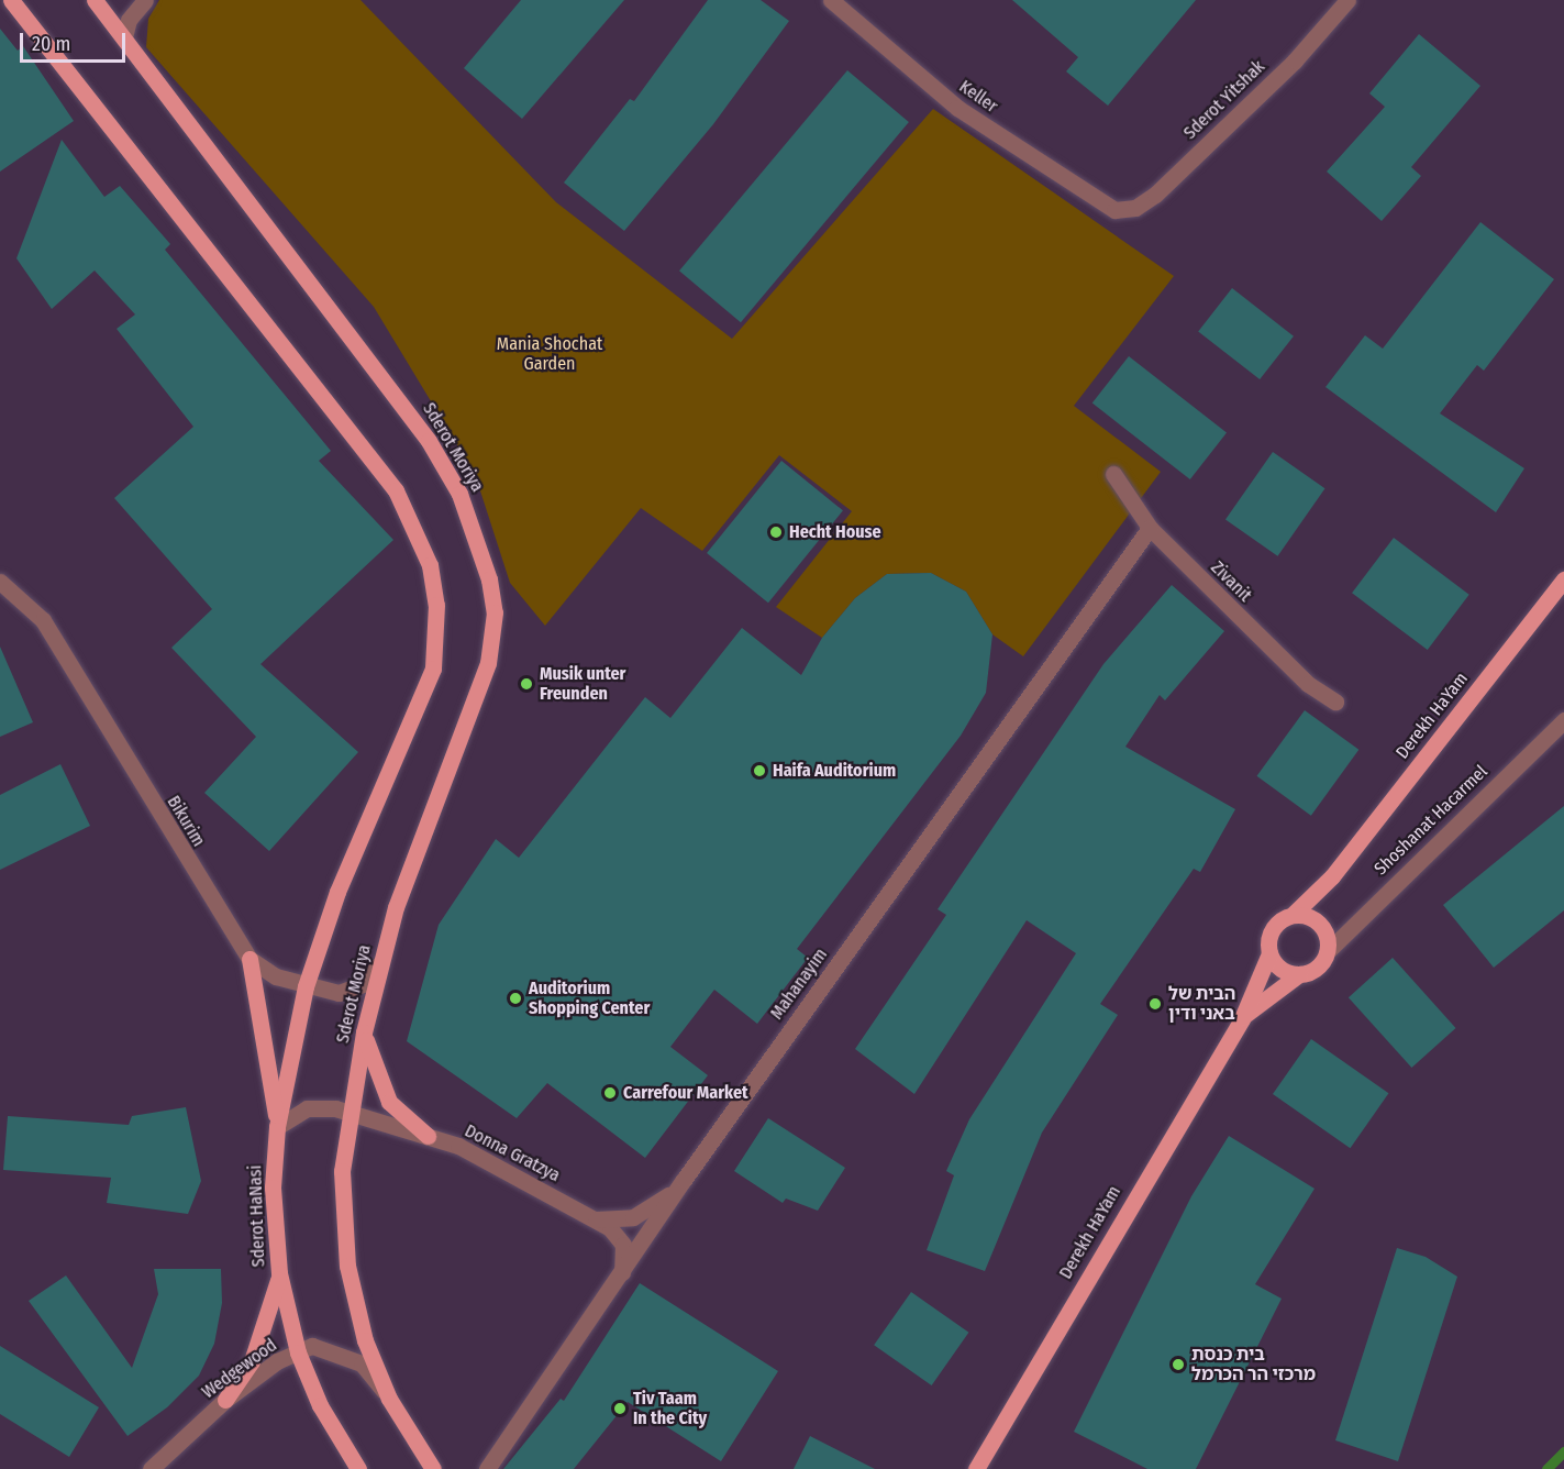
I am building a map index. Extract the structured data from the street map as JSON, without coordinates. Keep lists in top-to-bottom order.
{
  "streets": {
    "main road": ["Sderot Moriya", "Derekh HaYam", "Sderot HaNasi"],
    "street": [
      "Keller",
      "Sderot Yitshak",
      "Zivanit",
      "Shoshanat Hacarmel",
      "Bikurim",
      "Mahanayim",
      "Donna Gratzya",
      "Wedgewood"
    ]
  },
  "crossings": [
    ["Keller", "Sderot Yitshak"],
    ["Sderot Moriya", "Donna Gratzya"],
    ["Zivanit", "Mahanayim"],
    ["Derekh HaYam", "Shoshanat Hacarmel"],
    ["Mahanayim", "Donna Gratzya"],
    ["Donna Gratzya", "Sderot HaNasi"],
    ["Sderot HaNasi", "Wedgewood"]
  ],
  "parks": ["Mania Shochat Garden"],
  "places": [
    "Hecht House",
    "Musik unter Freunden",
    "Haifa Auditorium",
    "Auditorium Shopping Center",
    "הבית של באני ודין",
    "Carrefour Market",
    "בית כנסת מרכזי הר הכרמל",
    "Tiv Taam In the City"
  ],
  "scale_bar": "20 m"
}
